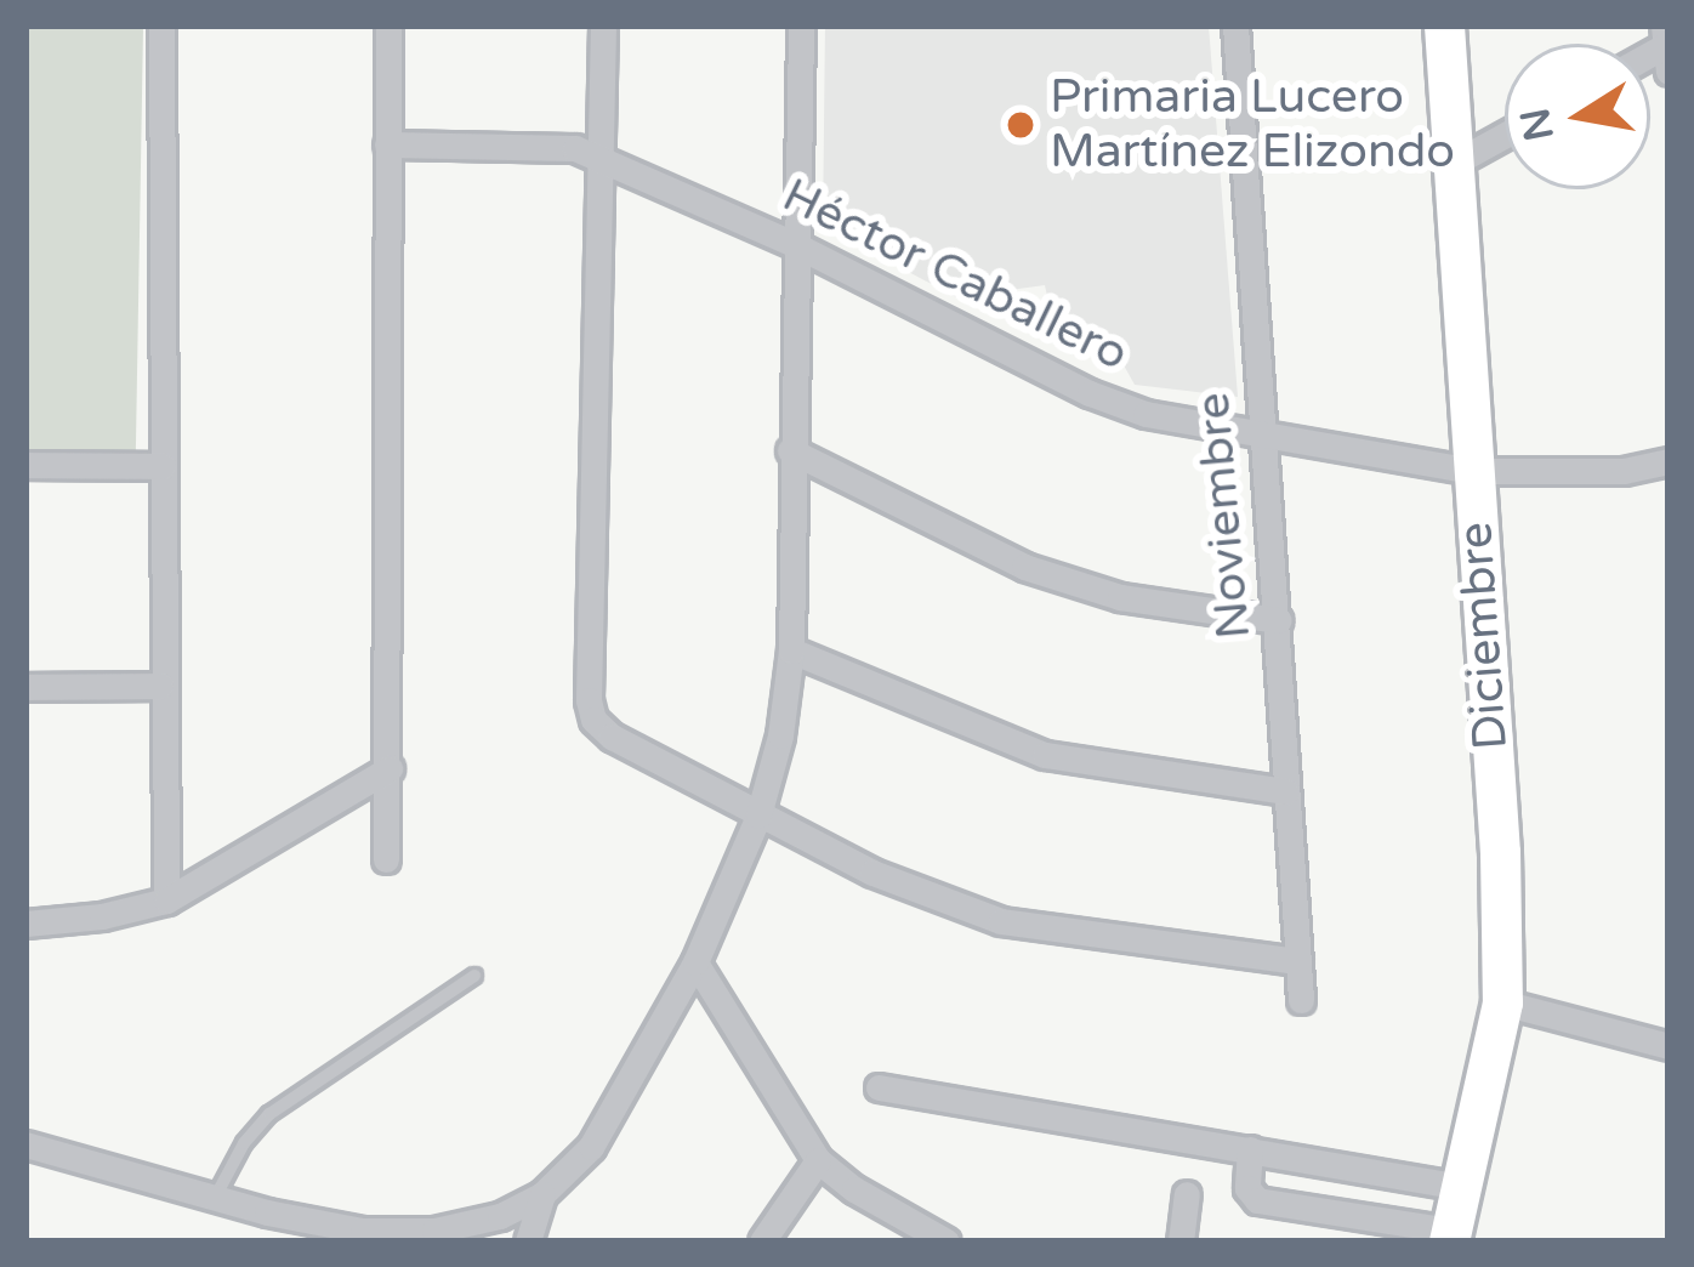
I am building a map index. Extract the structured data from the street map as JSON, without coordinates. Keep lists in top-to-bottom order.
{
  "streets": {
    "street": ["Héctor Caballero", "Noviembre", "Diciembre"]
  },
  "crossings": [
    ["Héctor Caballero", "Noviembre"],
    ["Héctor Caballero", "Diciembre"]
  ],
  "places": ["Primaria Lucero Martínez Elizondo"],
  "north": "left"
}
